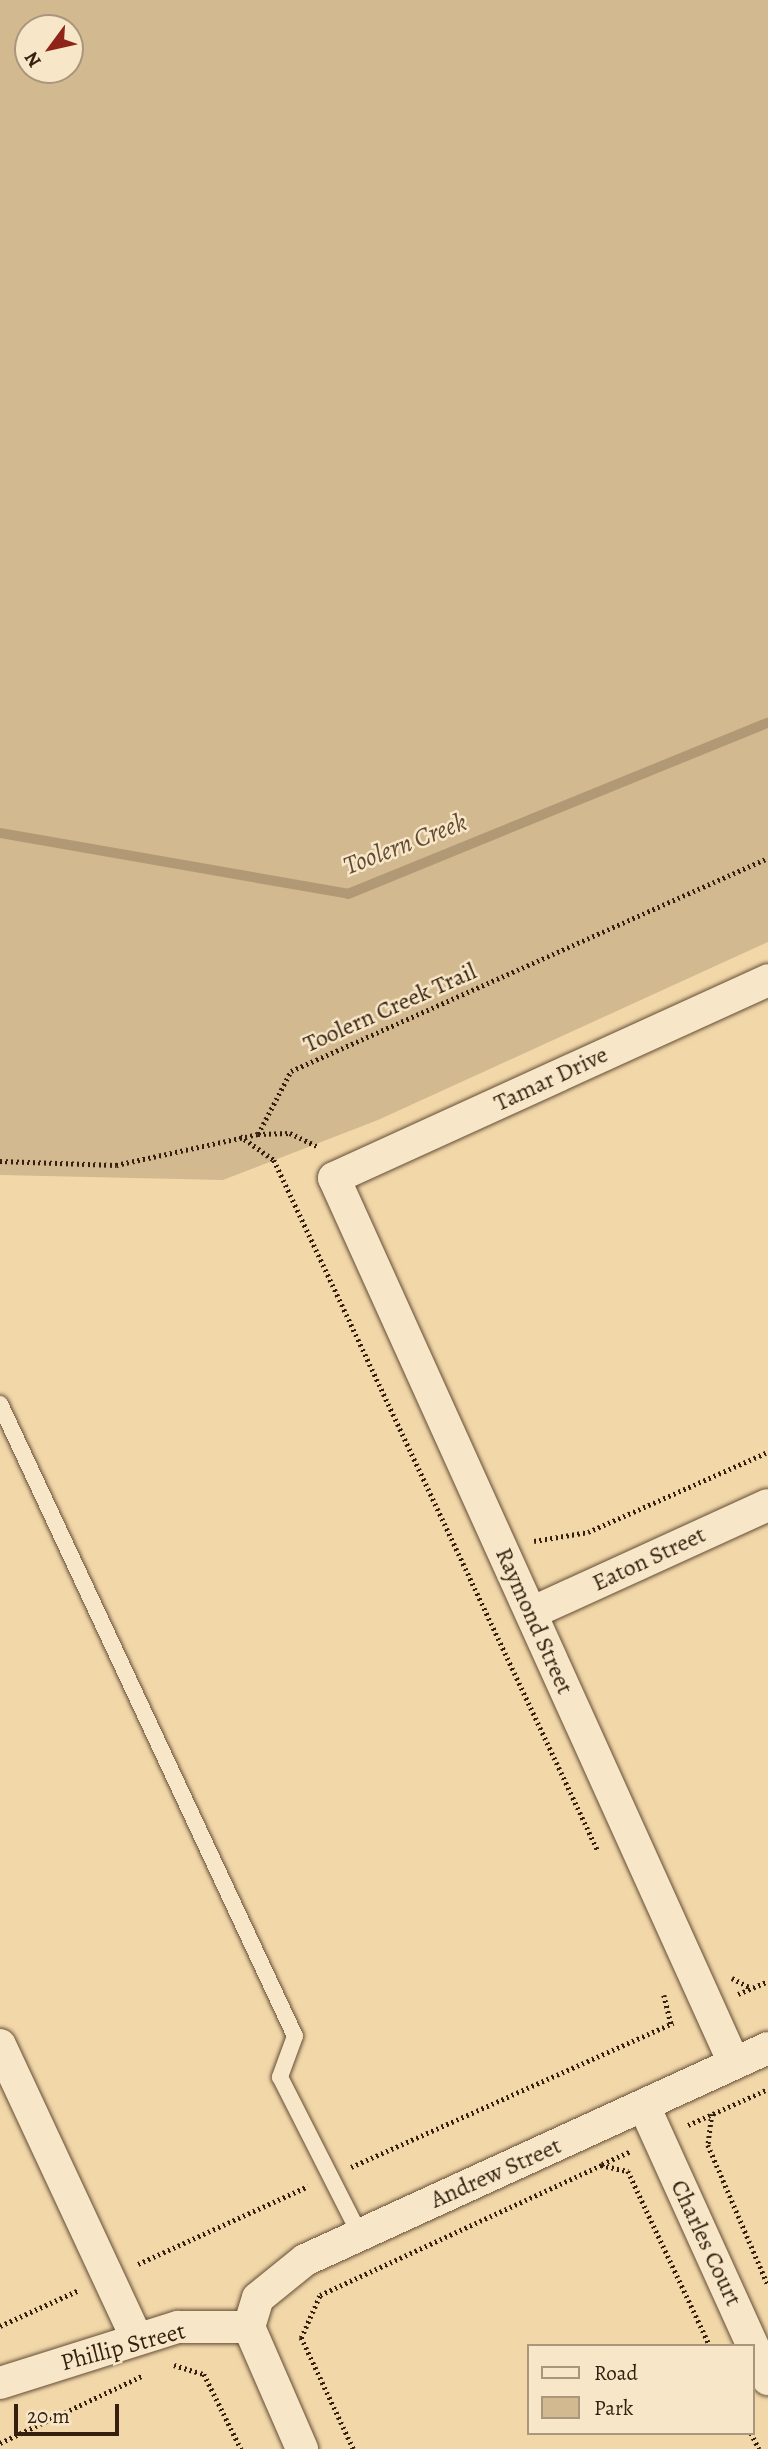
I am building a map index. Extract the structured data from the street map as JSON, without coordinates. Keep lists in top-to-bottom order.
{
  "streets": {
    "street": [
      "Tamar Drive",
      "Eaton Street",
      "Raymond Street",
      "Andrew Street",
      "Charles Court",
      "Phillip Street"
    ],
    "path": ["Toolern Creek Trail"]
  },
  "crossings": [
    ["Tamar Drive", "Raymond Street"],
    ["Eaton Street", "Raymond Street"],
    ["Raymond Street", "Andrew Street"],
    ["Andrew Street", "Charles Court"],
    ["Andrew Street", "Phillip Street"]
  ],
  "water": ["Toolern Creek"],
  "legend": ["Road", "Park"],
  "scale_bar": "20 m",
  "north": "bottom left"
}
